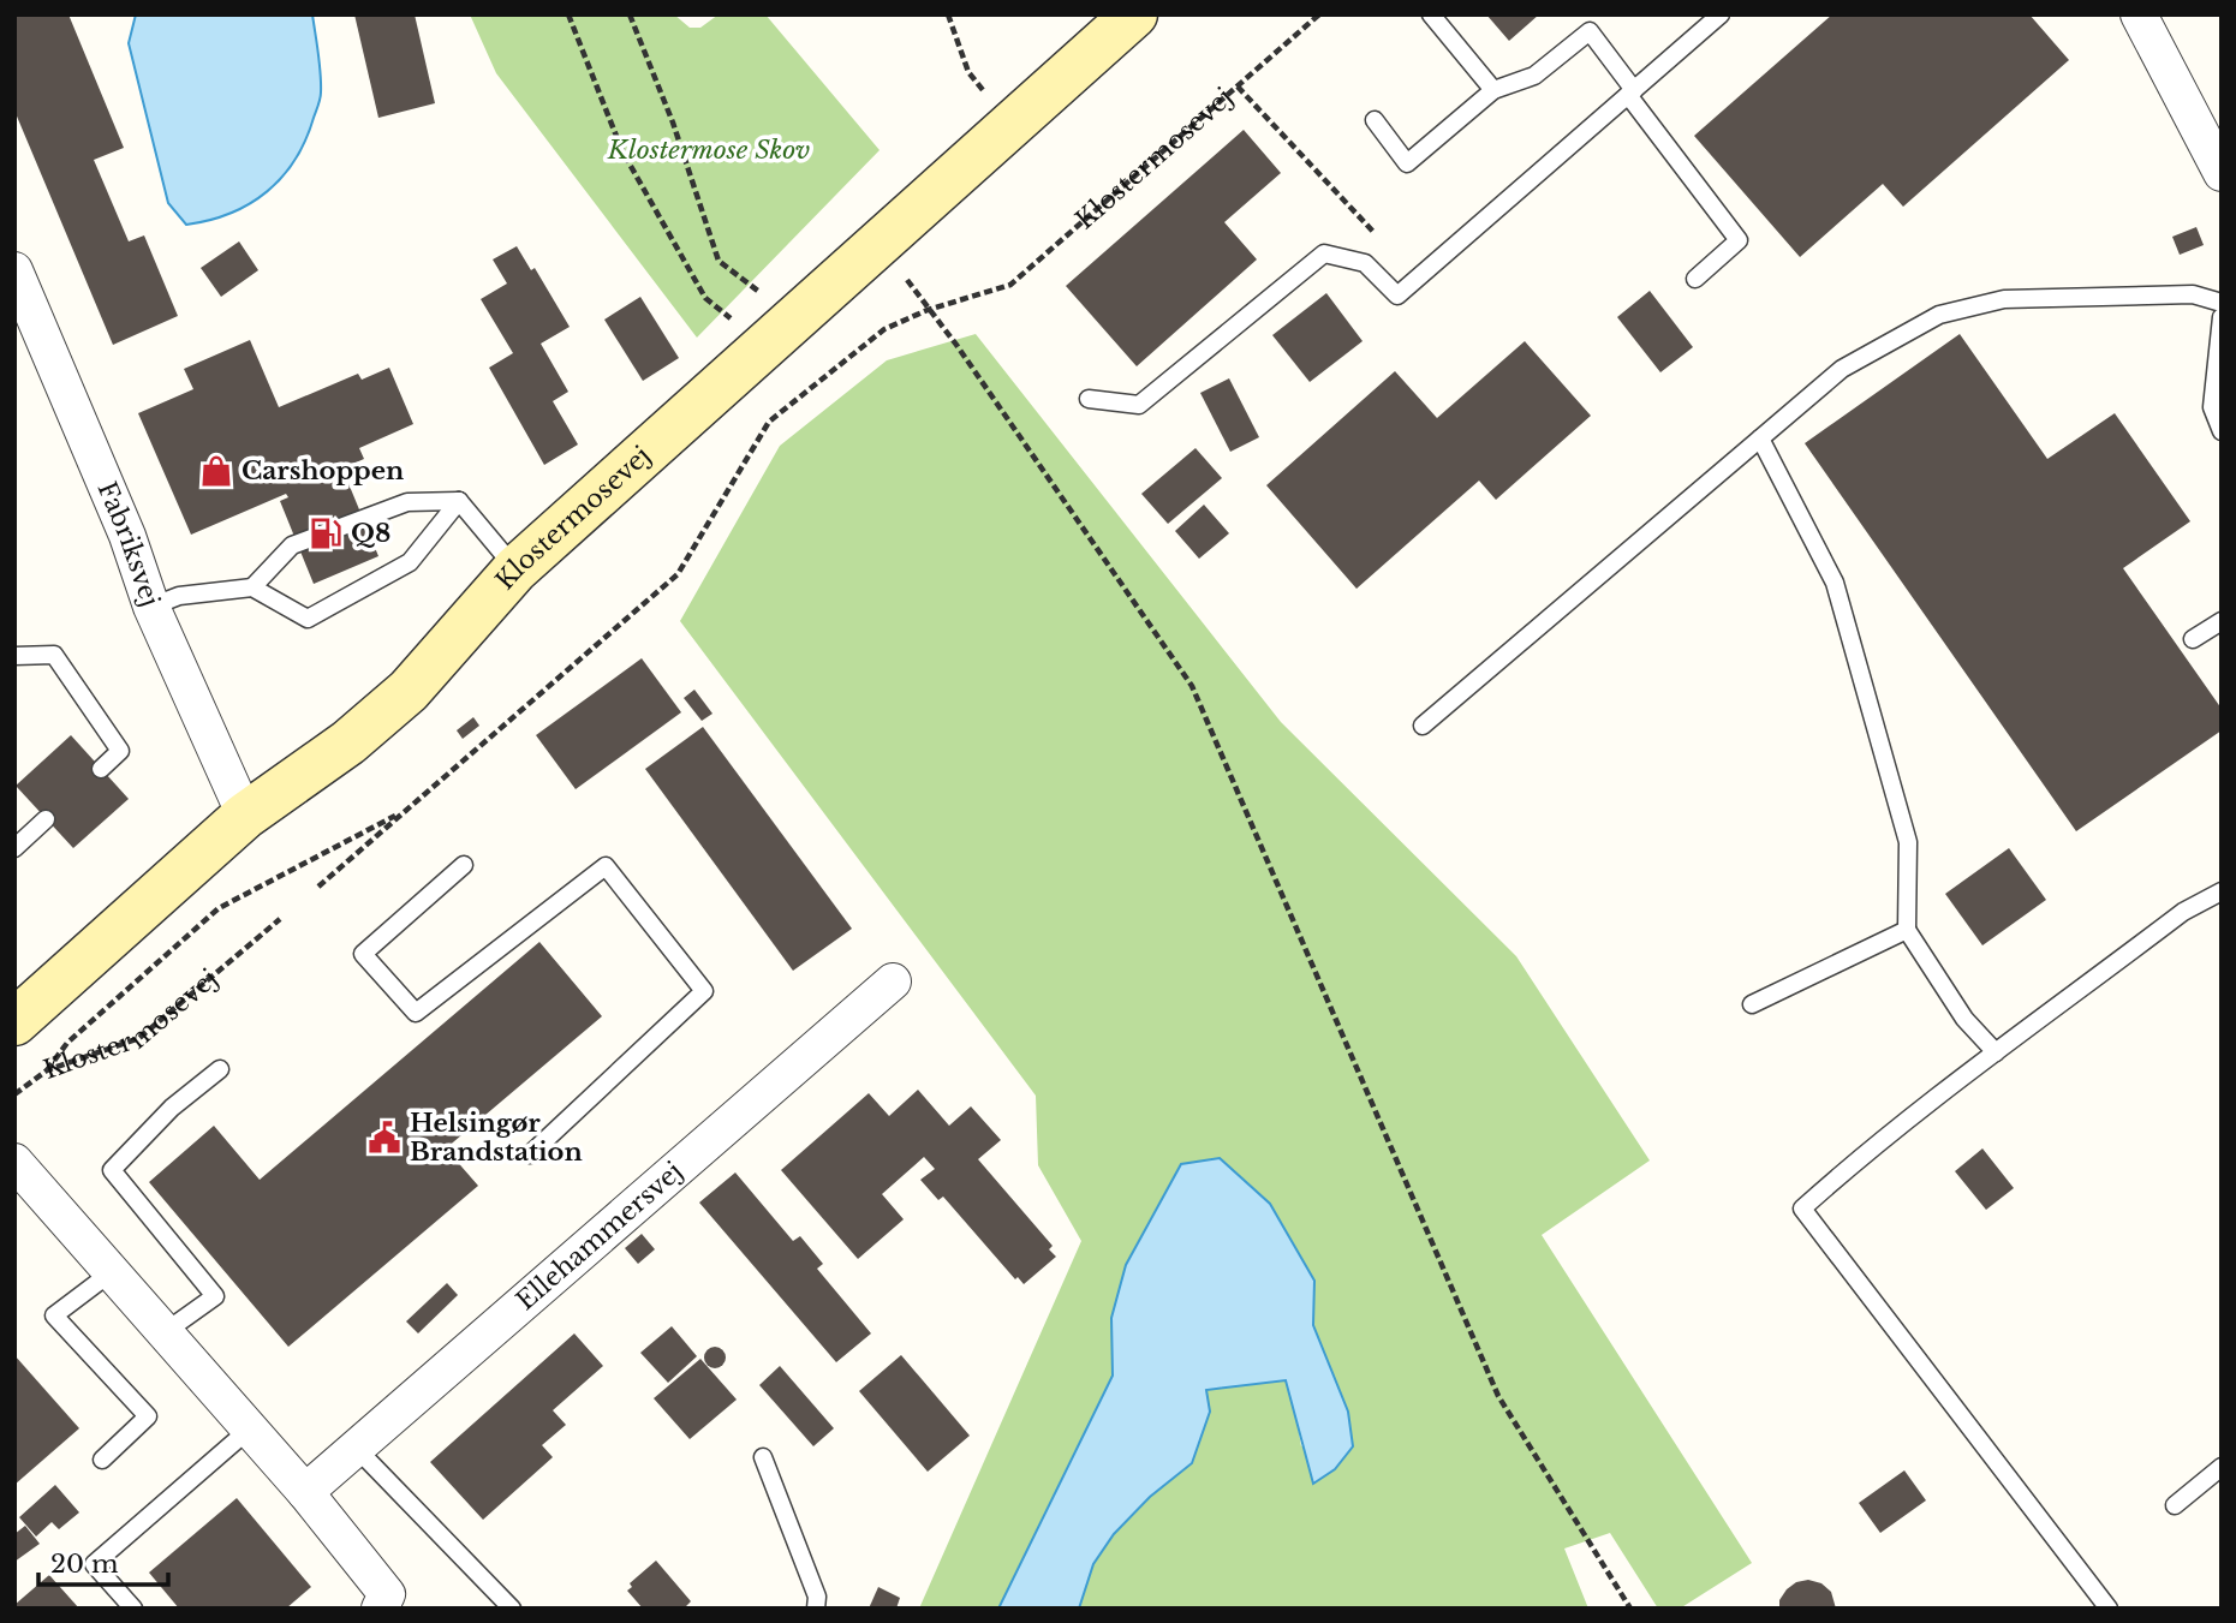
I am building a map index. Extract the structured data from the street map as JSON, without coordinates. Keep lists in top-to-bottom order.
{
  "streets": {
    "main road": ["Klostermosevej"],
    "street": ["Fabriksvej", "Ellehammersvej"]
  },
  "crossings": [
    ["Klostermosevej", "Fabriksvej"]
  ],
  "parks": ["Klostermose Skov"],
  "places": {
    "shop": ["Carshoppen"],
    "fuel station": ["Q8"],
    "public building": ["Helsingør Brandstation"]
  },
  "scale_bar": "20 m"
}
